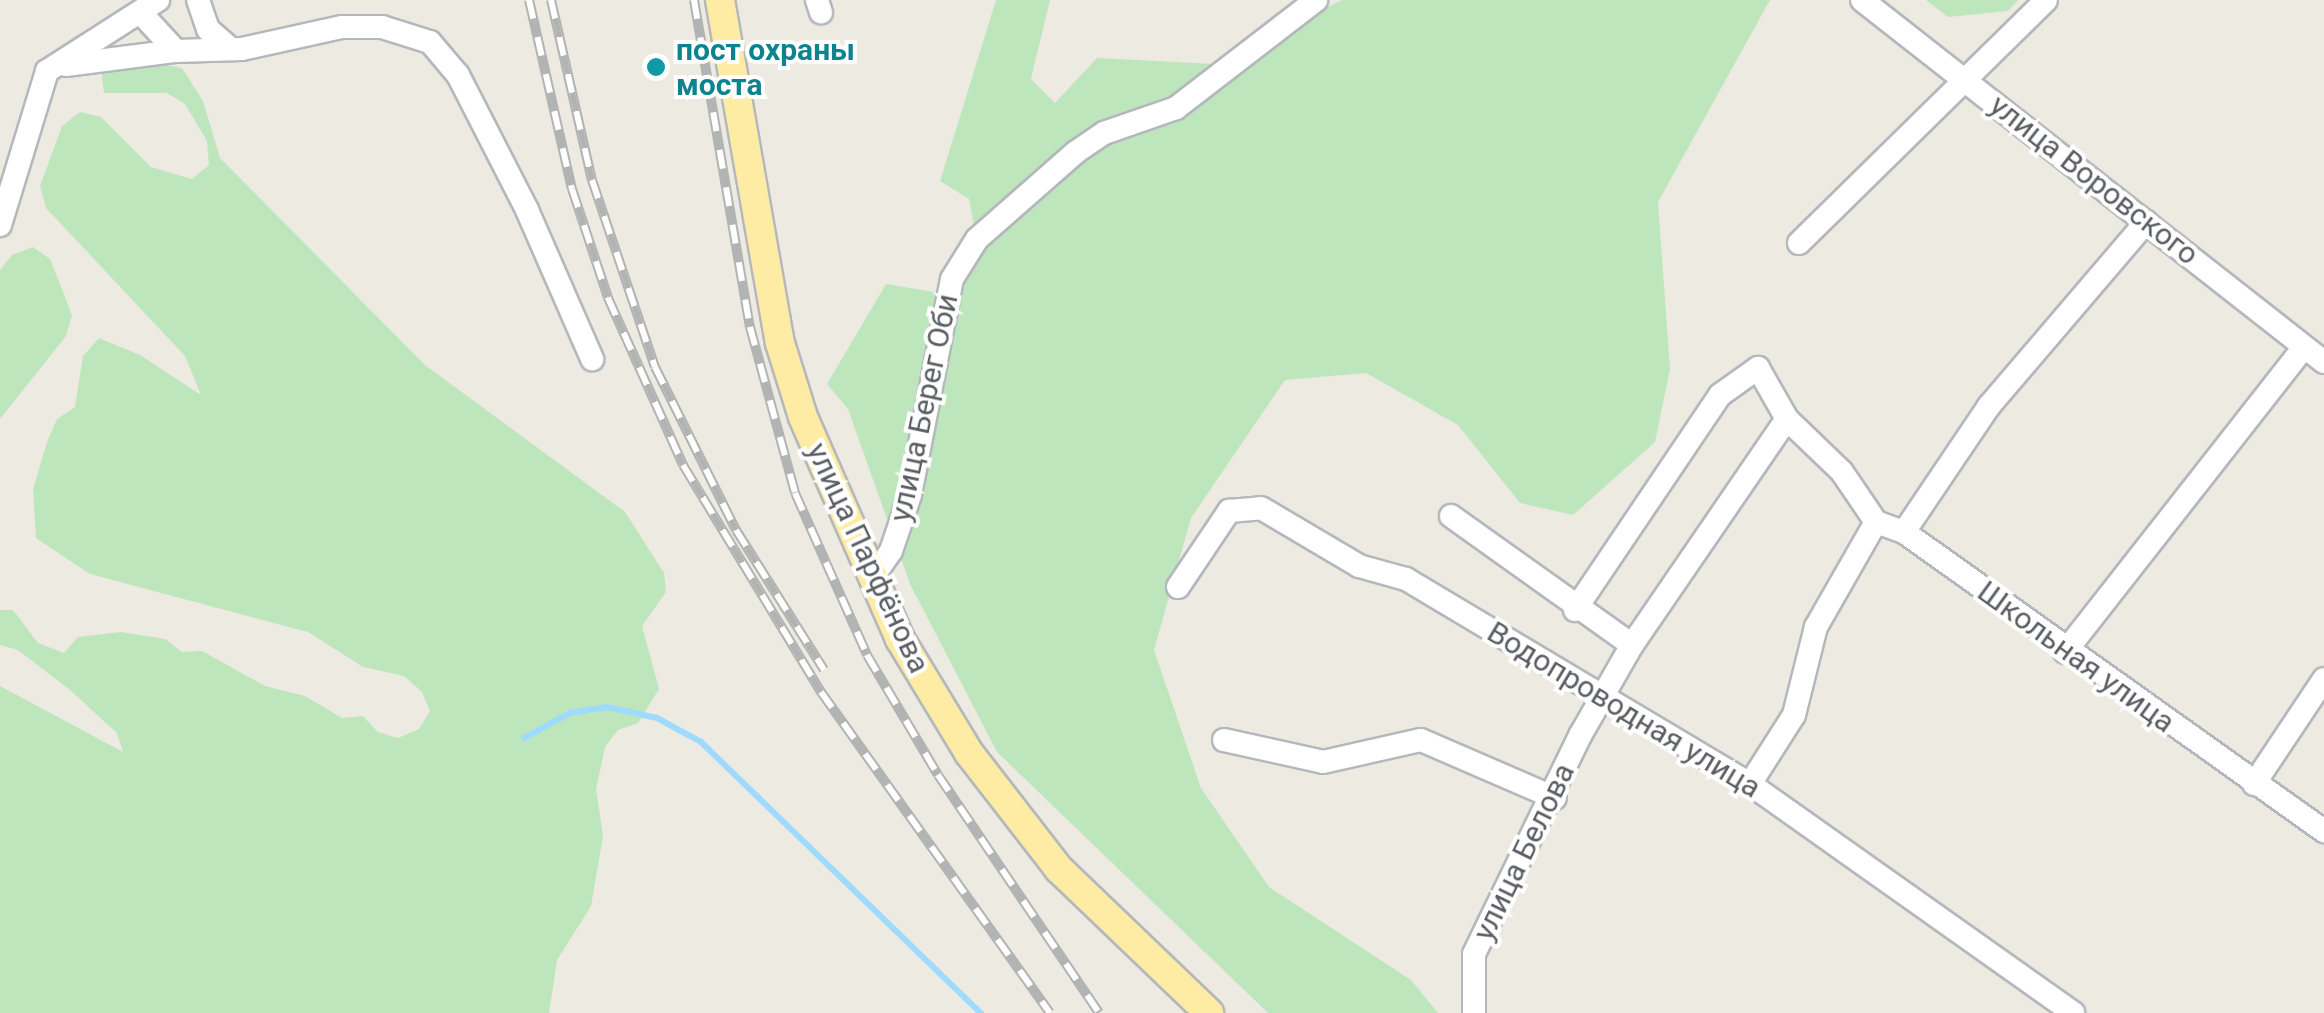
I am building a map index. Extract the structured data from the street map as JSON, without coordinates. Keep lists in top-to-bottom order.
{
  "streets": {
    "main road": ["улица Парфёнова"],
    "street": [
      "улица Воровского",
      "улица Берег Оби",
      "Школьная улица",
      "Водопроводная улица",
      "улица Белова"
    ]
  },
  "crossings": [
    ["улица Берег Оби", "улица Парфёнова"],
    ["Водопроводная улица", "улица Белова"]
  ],
  "places": ["пост охраны моста"]
}
